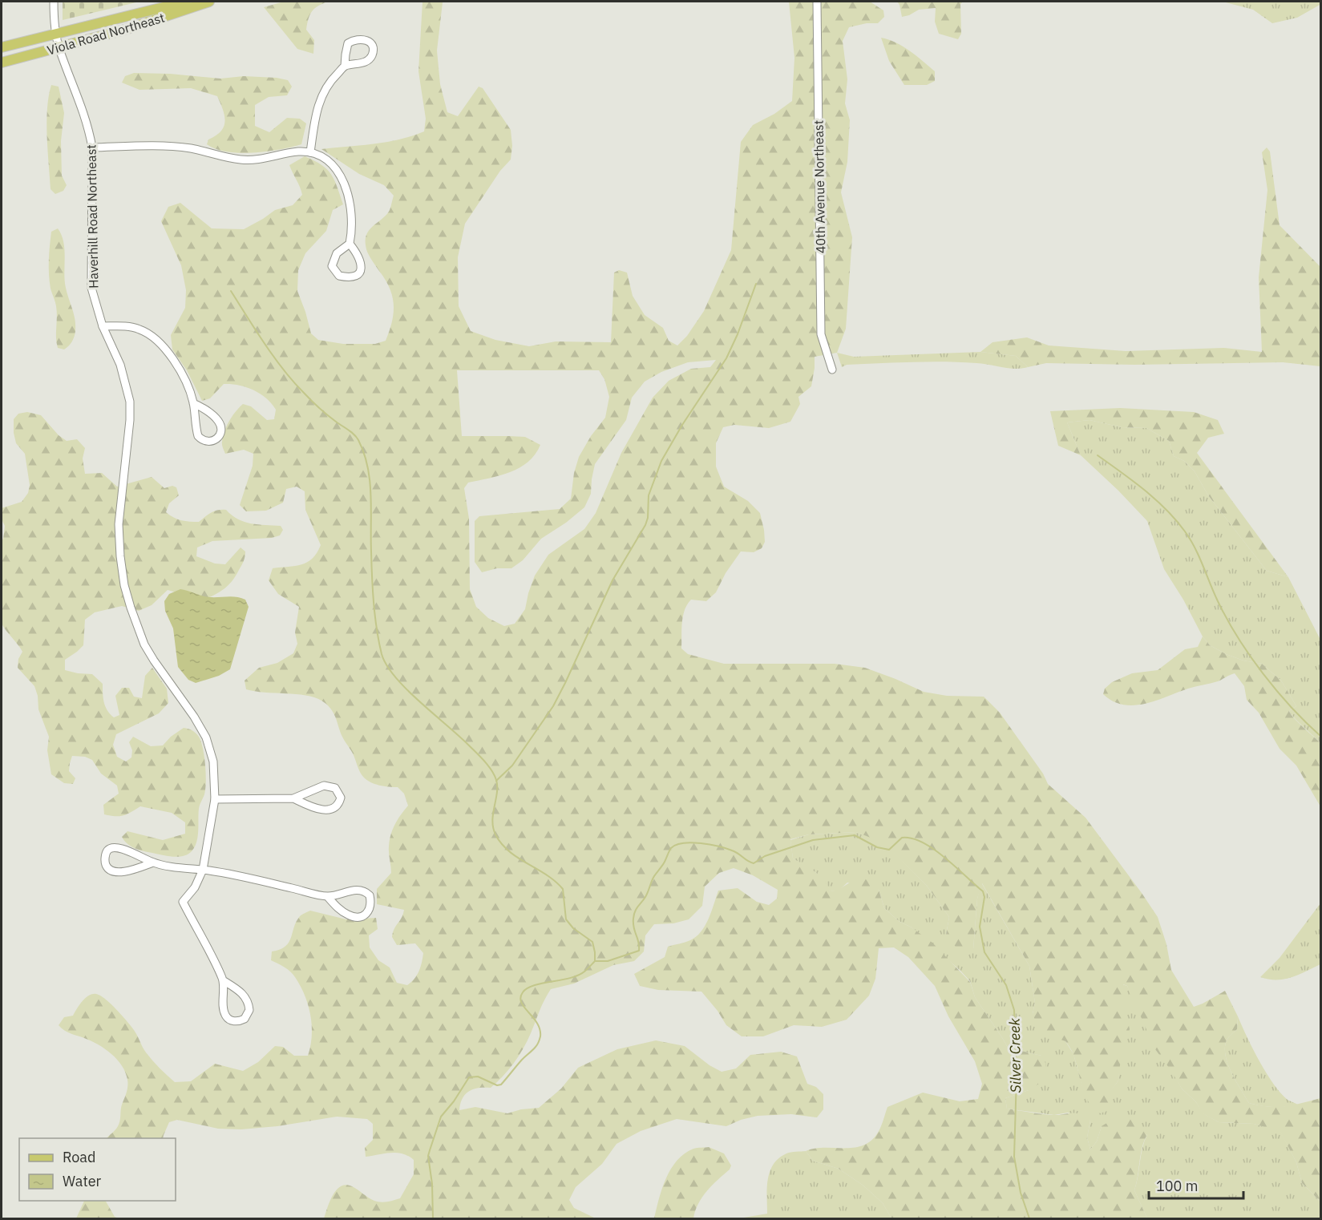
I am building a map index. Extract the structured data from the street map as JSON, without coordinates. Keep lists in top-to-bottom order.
{
  "streets": {
    "main road": ["Viola Road Northeast"],
    "street": ["40th Avenue Northeast", "Haverhill Road Northeast"]
  },
  "crossings": [
    ["Viola Road Northeast", "Haverhill Road Northeast"]
  ],
  "water": ["Silver Creek"],
  "legend": ["Road", "Water"],
  "scale_bar": "100 m"
}
